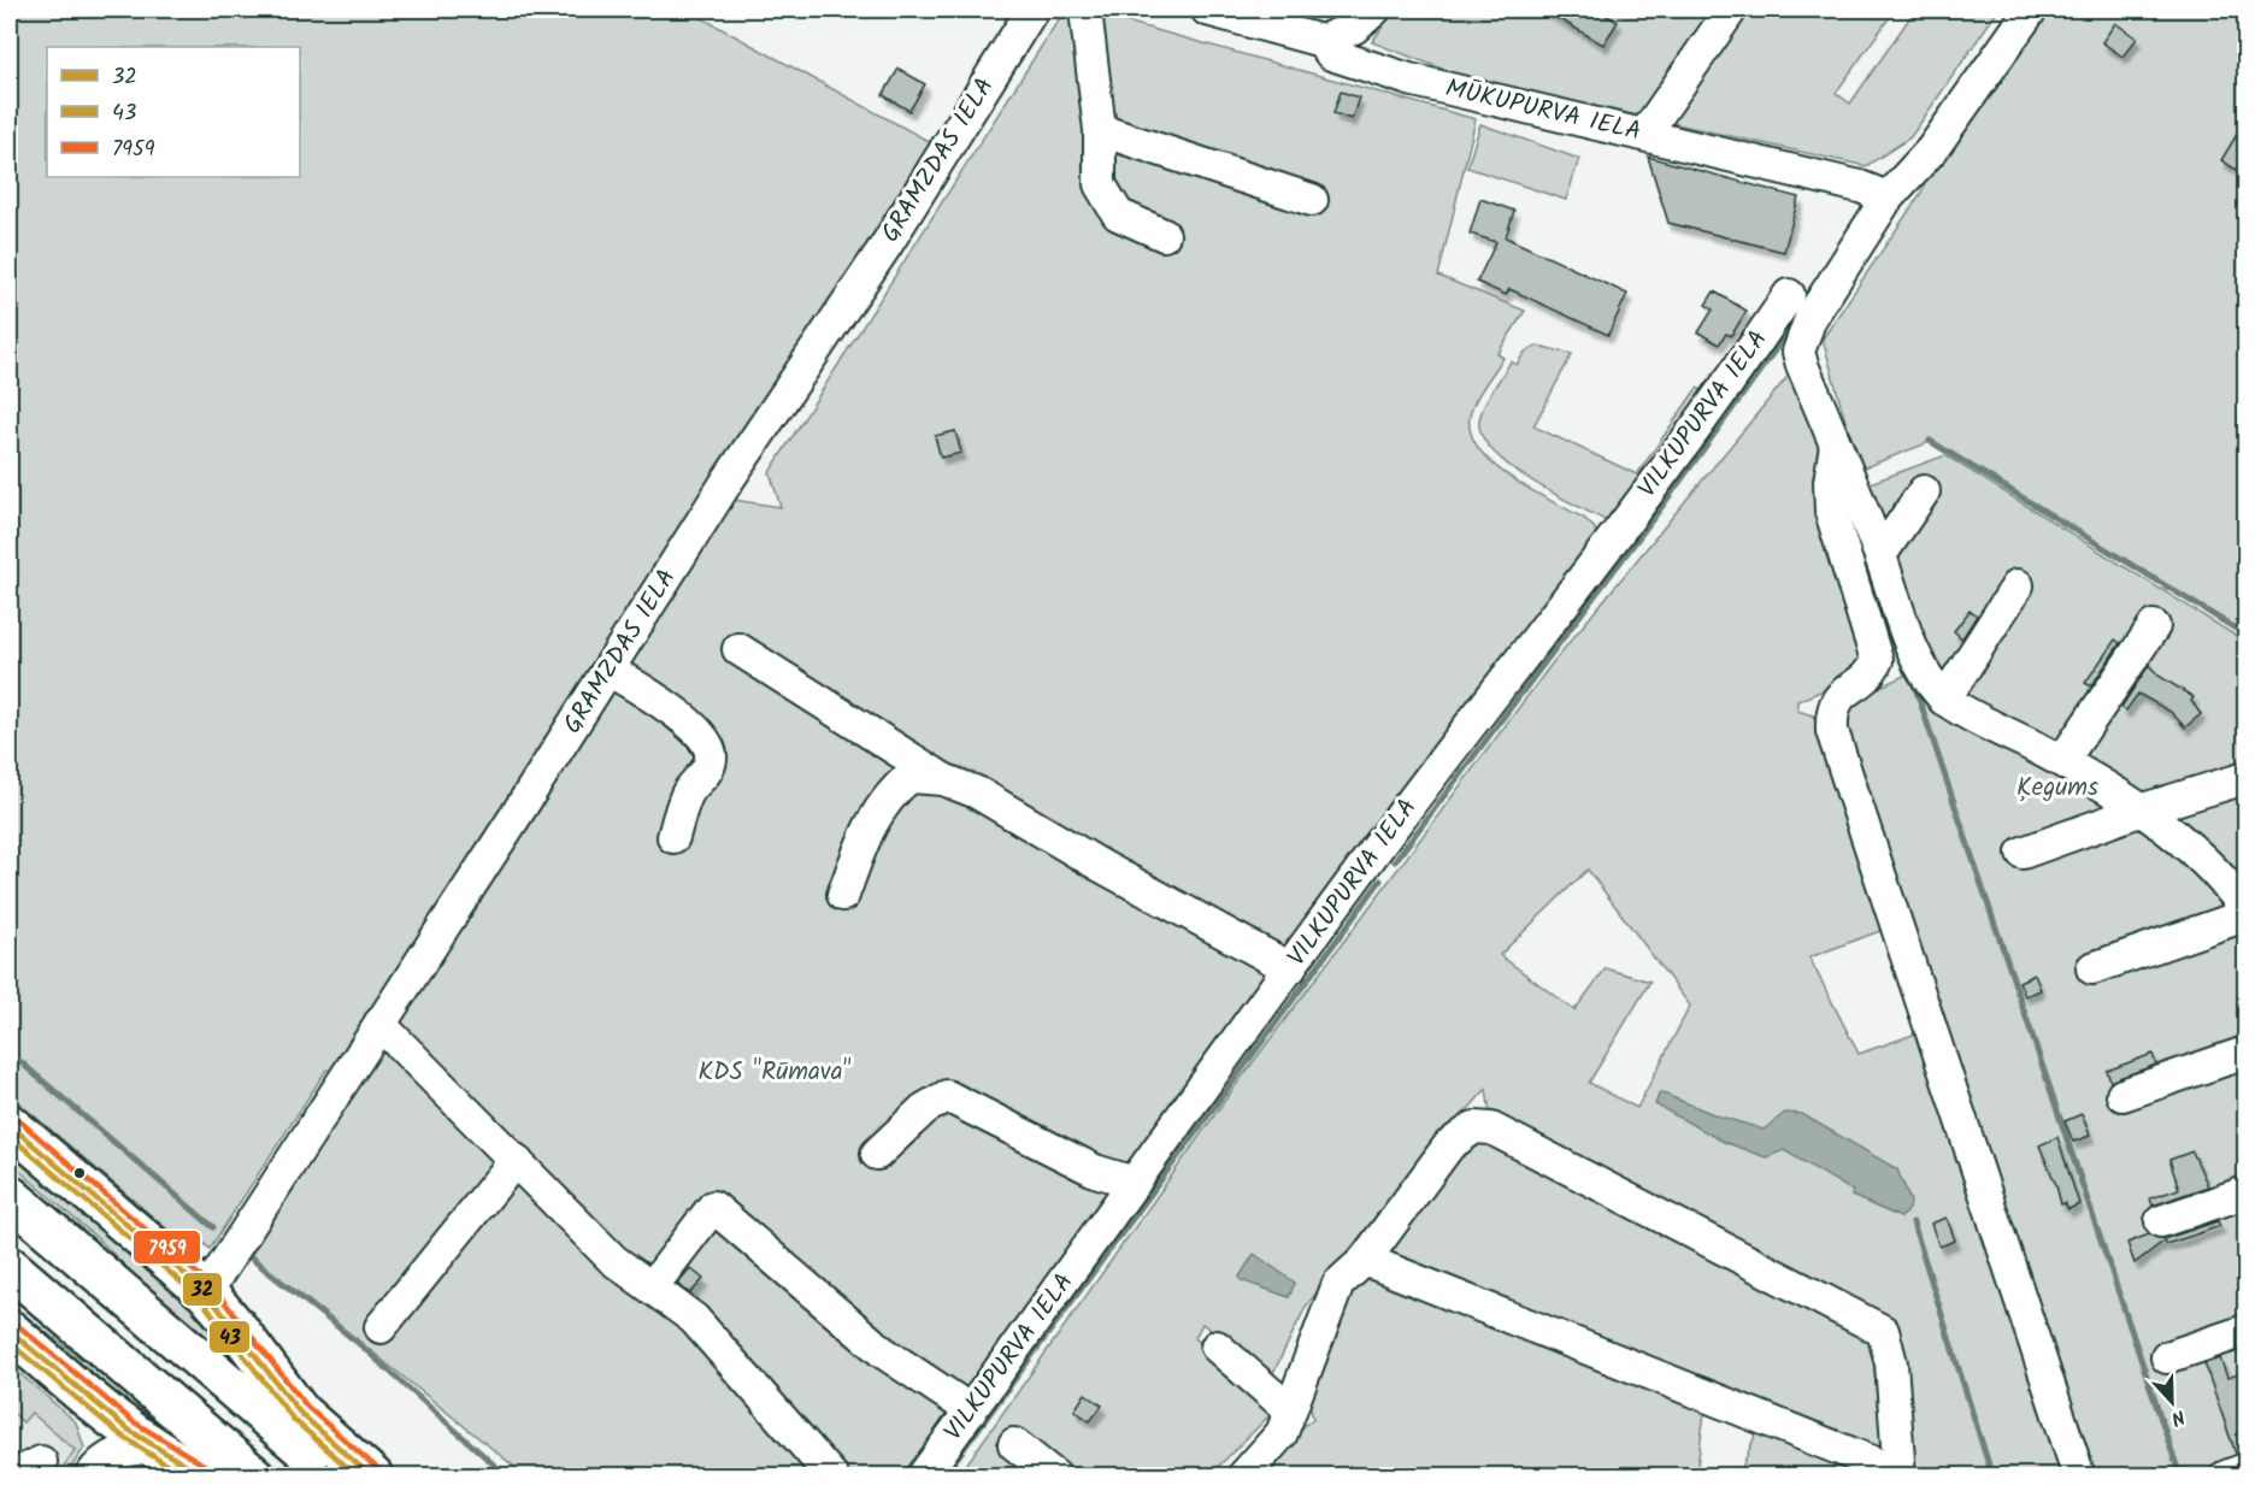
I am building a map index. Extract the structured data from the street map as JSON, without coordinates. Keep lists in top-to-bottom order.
{
  "streets": {
    "street": ["MŪKUPURVA IELA", "GRAMZDAS IELA", "VILKUPURVA IELA"]
  },
  "parks": ["Ķegums", "KDS \"Rūmava\""],
  "lines": ["transit line 7959", "transit line 32", "transit line 43"],
  "legend": ["32", "43", "7959"],
  "north": "bottom"
}
